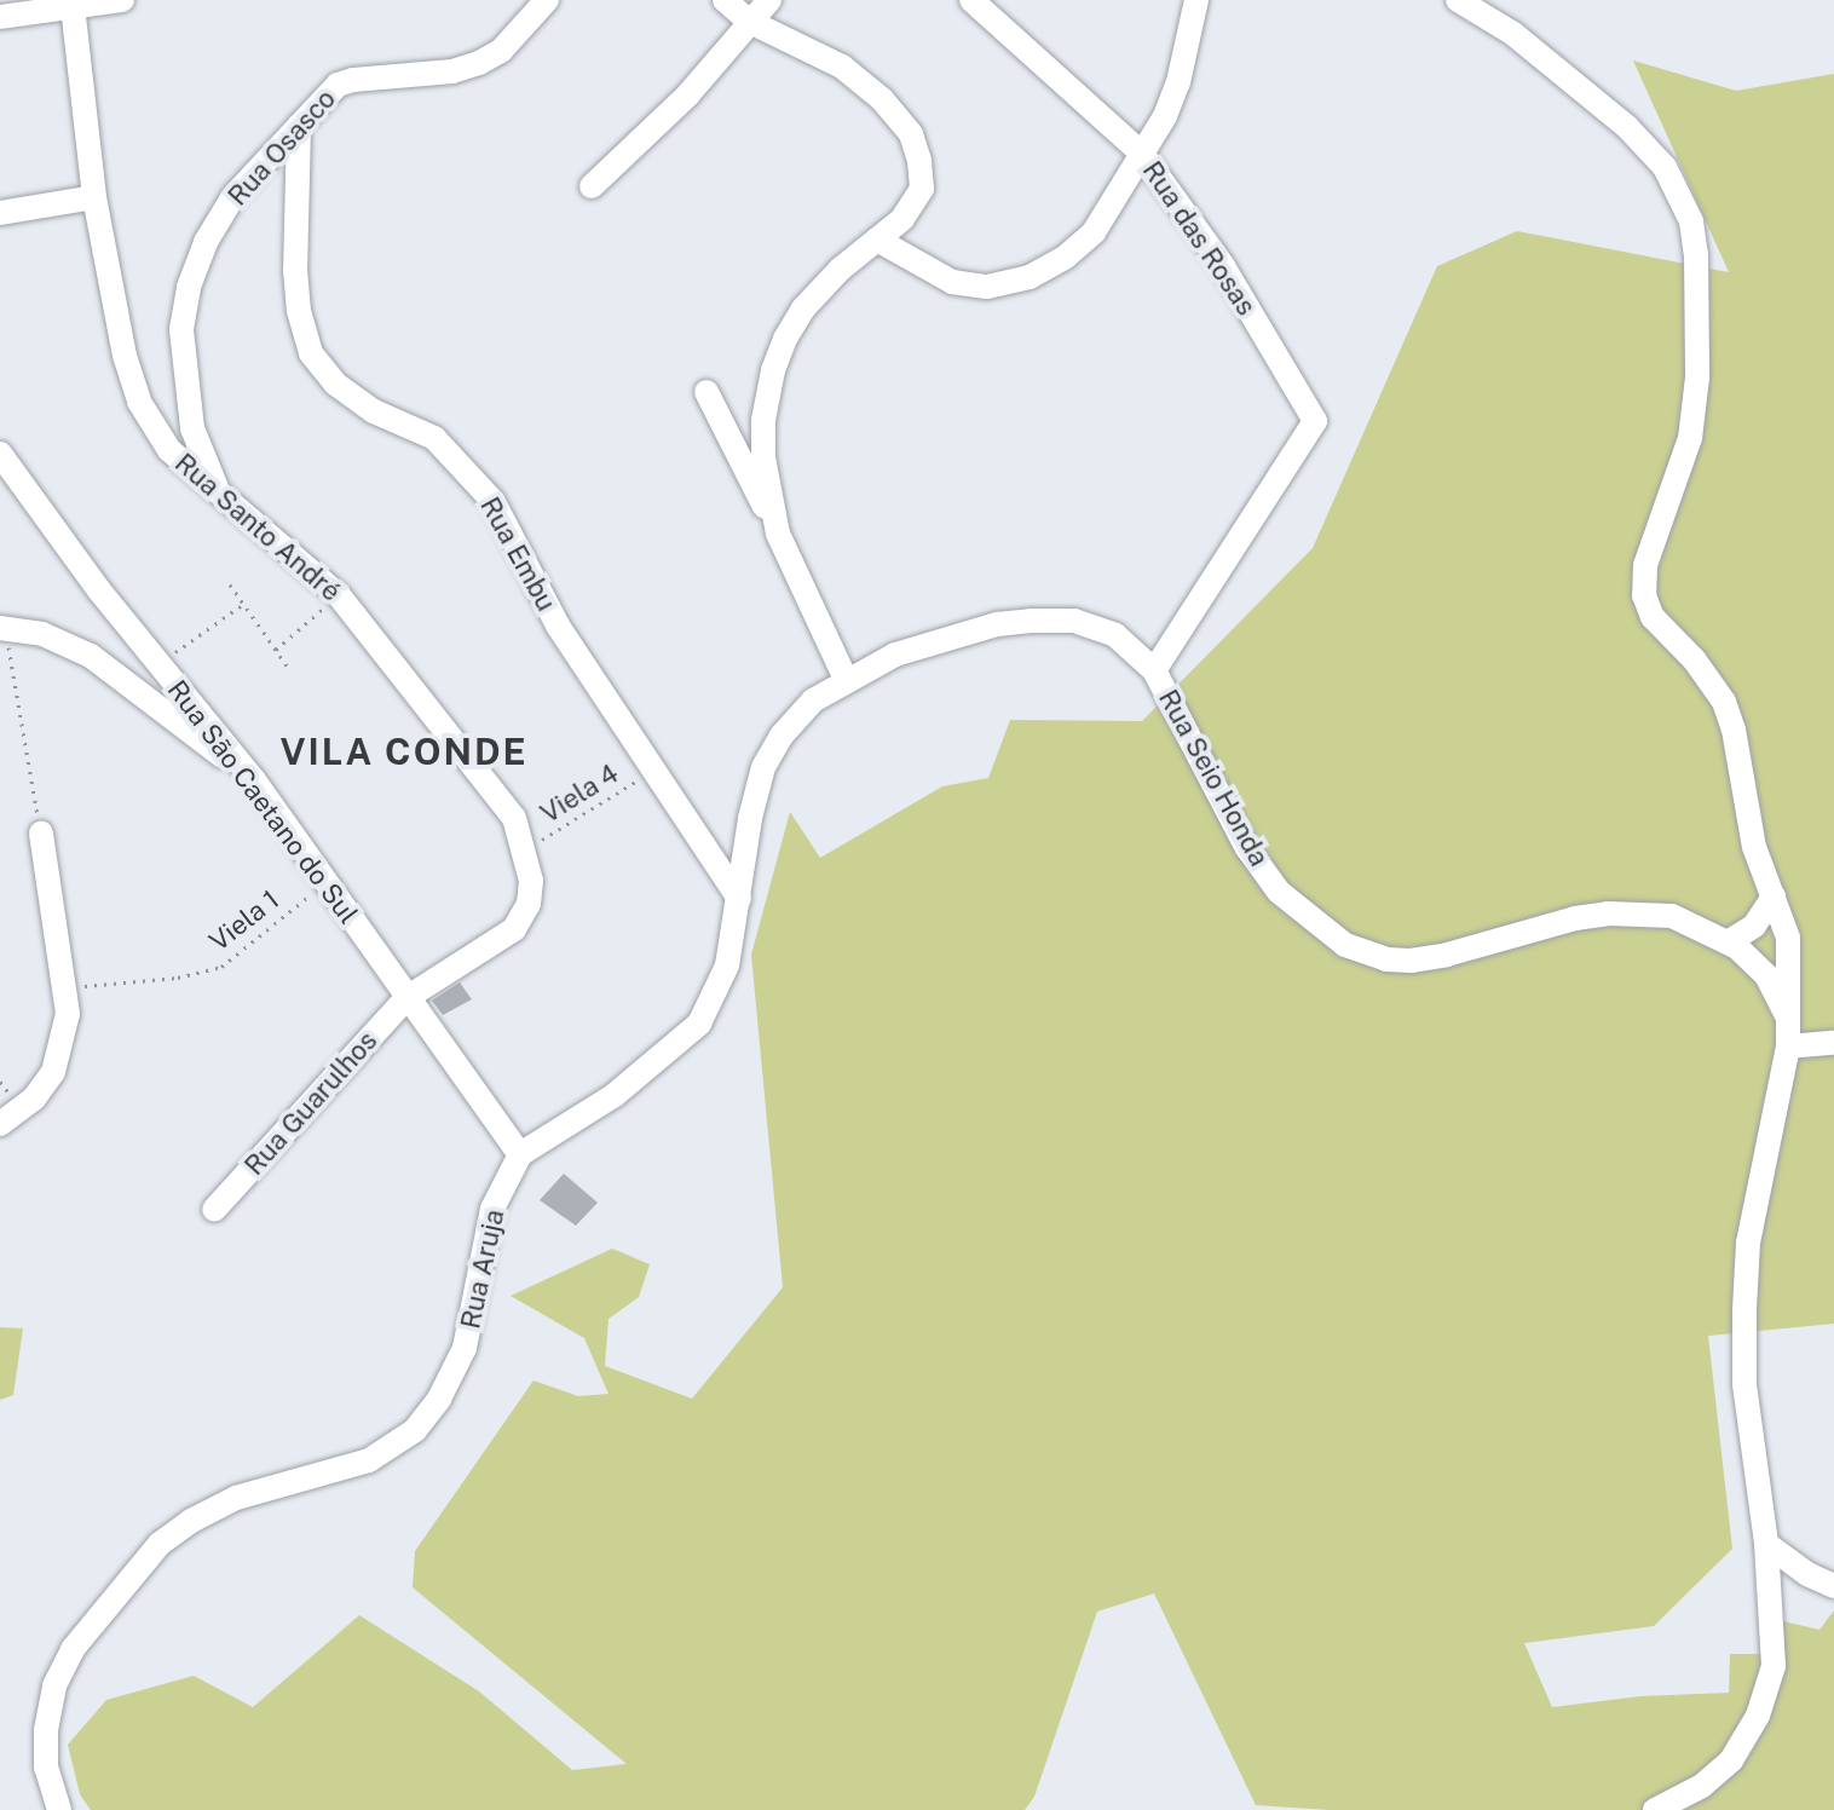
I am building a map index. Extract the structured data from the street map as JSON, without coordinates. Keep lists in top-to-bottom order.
{
  "streets": {
    "street": [
      "Rua Osasco",
      "Rua das Rosas",
      "Rua Santo André",
      "Rua Embu",
      "Rua Seio Honda",
      "Rua São Caetano do Sul",
      "Rua Guarulhos",
      "Rua Aruja"
    ],
    "path": ["Viela 4", "Viela 1"]
  },
  "crossings": [
    ["Rua Osasco", "Rua Santo André"],
    ["Rua Osasco", "Rua Embu"],
    ["Rua das Rosas", "Rua Seio Honda"],
    ["Rua Santo André", "Viela 4"],
    ["Rua Santo André", "Rua São Caetano do Sul"],
    ["Rua Santo André", "Rua Guarulhos"],
    ["Rua Embu", "Rua Seio Honda"],
    ["Rua Embu", "Viela 4"],
    ["Rua São Caetano do Sul", "Viela 1"],
    ["Rua São Caetano do Sul", "Rua Guarulhos"],
    ["Rua São Caetano do Sul", "Rua Aruja"]
  ],
  "districts": ["VILA CONDE"]
}
